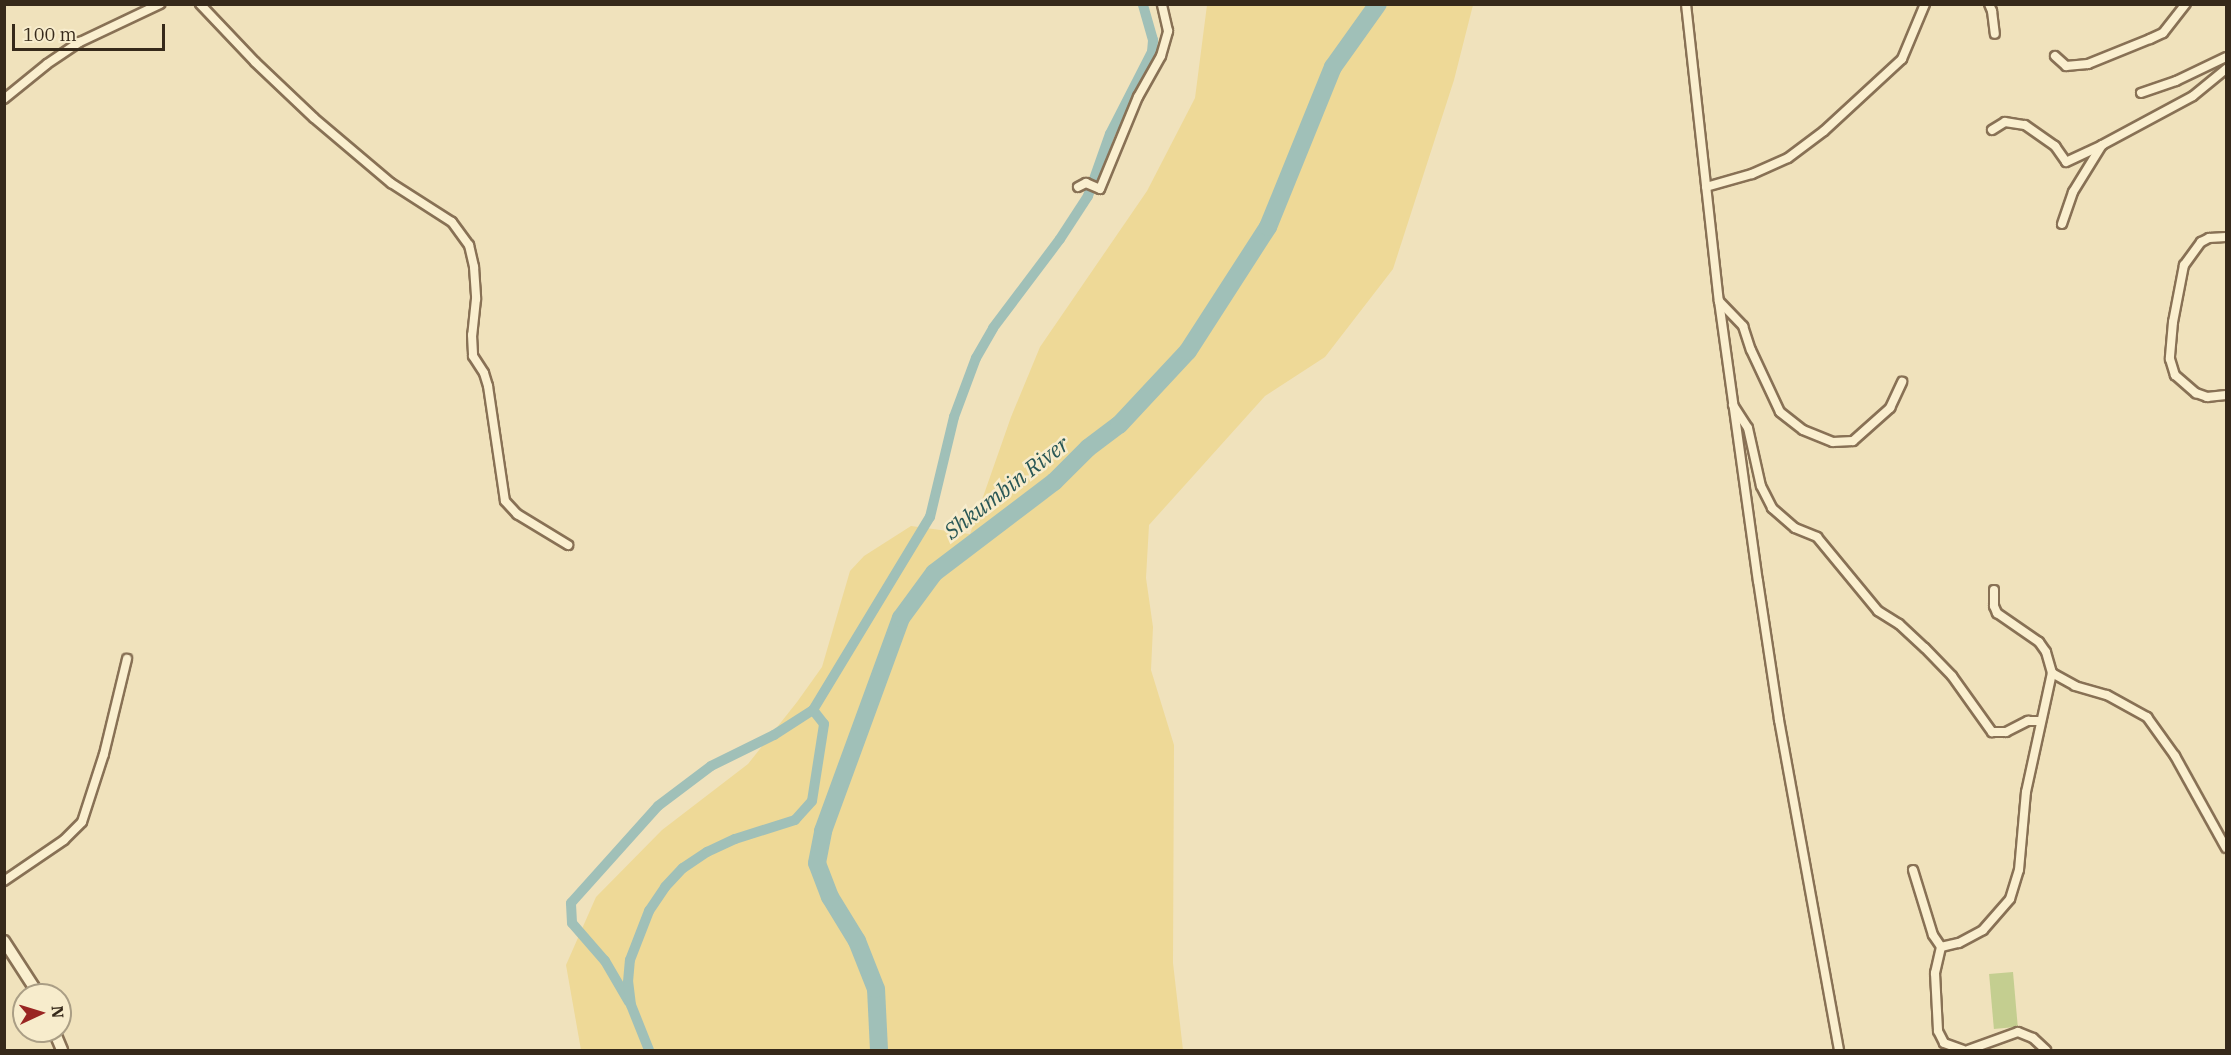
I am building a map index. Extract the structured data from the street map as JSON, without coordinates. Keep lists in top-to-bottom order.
{
  "water": ["Shkumbin River"],
  "scale_bar": "100 m",
  "north": "right"
}
